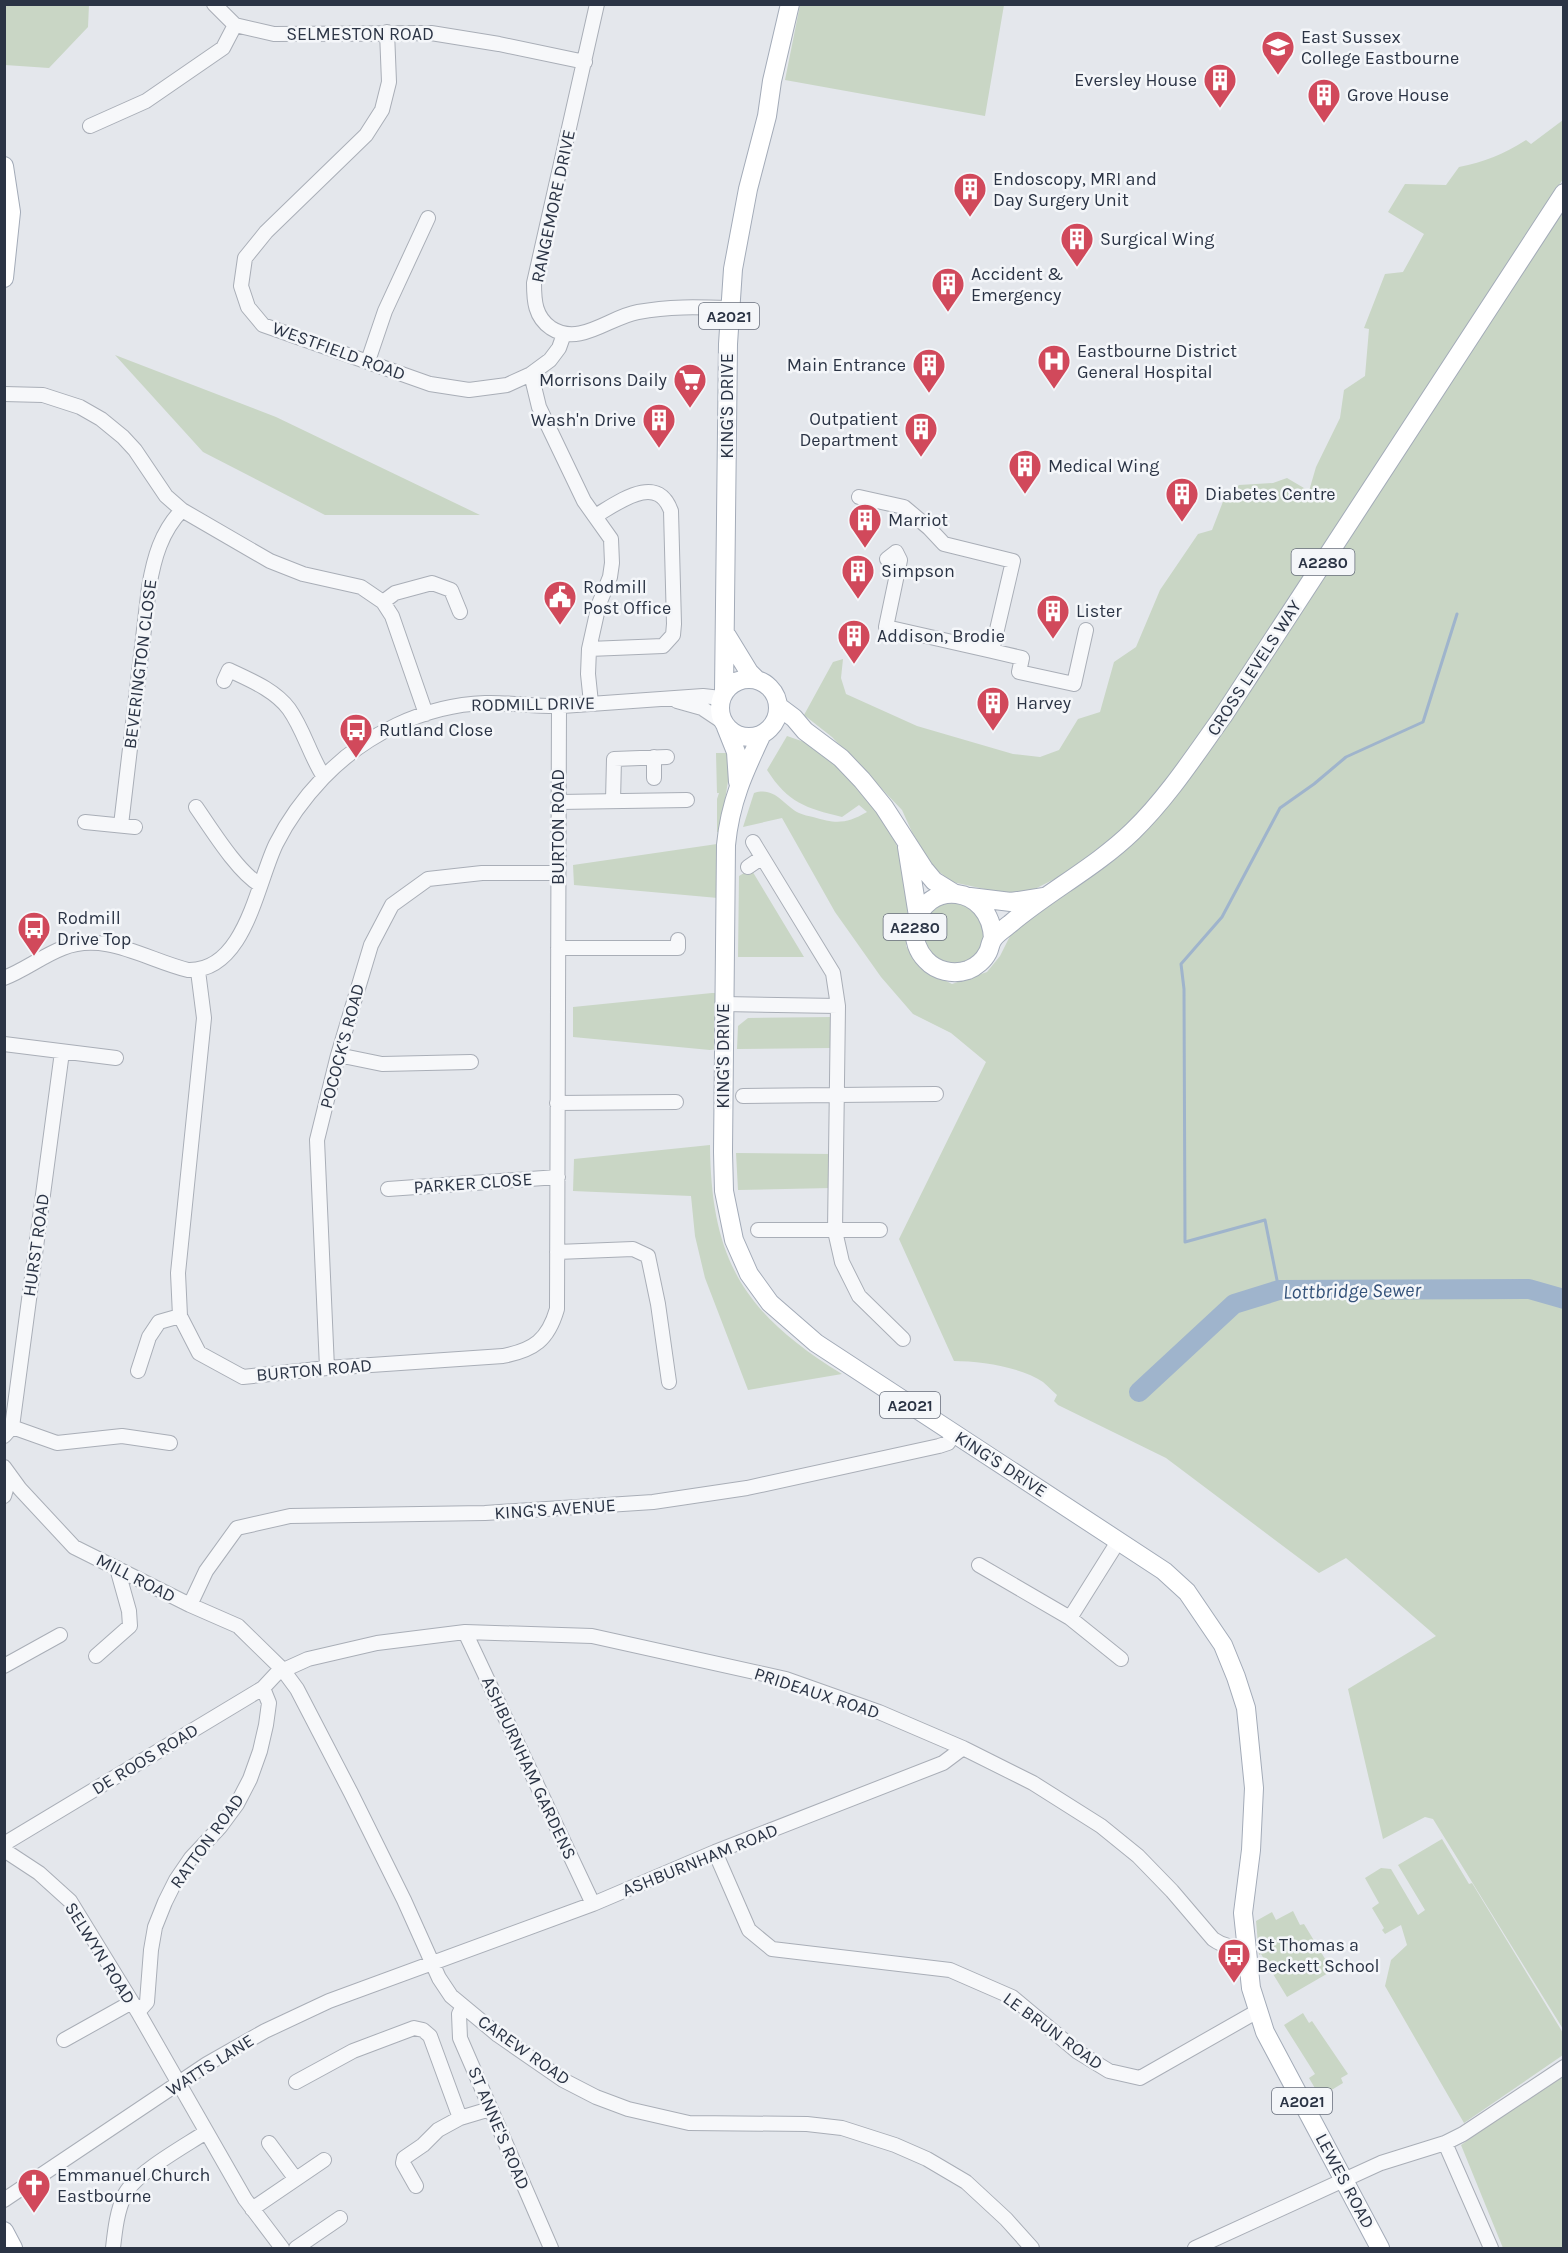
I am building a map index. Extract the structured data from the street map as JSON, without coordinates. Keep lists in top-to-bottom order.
{
  "streets": {
    "main road": [
      "A2021",
      "KING'S DRIVE",
      "A2280",
      "CROSS LEVELS WAY",
      "LEWES ROAD"
    ],
    "street": [
      "SELMESTON ROAD",
      "RANGEMORE DRIVE",
      "WESTFIELD ROAD",
      "BEVERINGTON CLOSE",
      "RODMILL DRIVE",
      "BURTON ROAD",
      "POCOCK'S ROAD",
      "PARKER CLOSE",
      "HURST ROAD",
      "KING'S AVENUE",
      "MILL ROAD",
      "PRIDEAUX ROAD",
      "DE ROOS ROAD",
      "ASHBURNHAM GARDENS",
      "RATTON ROAD",
      "ASHBURNHAM ROAD",
      "SELWYN ROAD",
      "LE BRUN ROAD",
      "CAREW ROAD",
      "WATTS LANE",
      "ST ANNE'S ROAD"
    ]
  },
  "crossings": [
    ["SELMESTON ROAD", "RANGEMORE DRIVE"],
    ["SELMESTON ROAD", "WESTFIELD ROAD"],
    ["RANGEMORE DRIVE", "WESTFIELD ROAD"],
    ["A2021", "KING'S DRIVE"],
    ["A2021", "CROSS LEVELS WAY"],
    ["A2021", "RODMILL DRIVE"],
    ["KING'S DRIVE", "CROSS LEVELS WAY"],
    ["KING'S DRIVE", "RODMILL DRIVE"],
    ["KING'S DRIVE", "KING'S AVENUE"],
    ["KING'S DRIVE", "PRIDEAUX ROAD"],
    ["KING'S DRIVE", "LEWES ROAD"],
    ["CROSS LEVELS WAY", "RODMILL DRIVE"],
    ["RODMILL DRIVE", "BURTON ROAD"],
    ["BURTON ROAD", "POCOCK'S ROAD"],
    ["BURTON ROAD", "PARKER CLOSE"],
    ["KING'S AVENUE", "MILL ROAD"],
    ["MILL ROAD", "PRIDEAUX ROAD"],
    ["MILL ROAD", "DE ROOS ROAD"],
    ["MILL ROAD", "CAREW ROAD"],
    ["PRIDEAUX ROAD", "DE ROOS ROAD"],
    ["PRIDEAUX ROAD", "ASHBURNHAM GARDENS"],
    ["PRIDEAUX ROAD", "ASHBURNHAM ROAD"],
    ["PRIDEAUX ROAD", "CAREW ROAD"],
    ["PRIDEAUX ROAD", "LEWES ROAD"],
    ["DE ROOS ROAD", "RATTON ROAD"],
    ["DE ROOS ROAD", "CAREW ROAD"],
    ["ASHBURNHAM GARDENS", "ASHBURNHAM ROAD"],
    ["RATTON ROAD", "SELWYN ROAD"],
    ["ASHBURNHAM ROAD", "LE BRUN ROAD"],
    ["ASHBURNHAM ROAD", "CAREW ROAD"],
    ["ASHBURNHAM ROAD", "WATTS LANE"],
    ["LE BRUN ROAD", "LEWES ROAD"],
    ["CAREW ROAD", "WATTS LANE"],
    ["CAREW ROAD", "ST ANNE'S ROAD"]
  ],
  "water": ["Lottbridge Sewer"],
  "places": {
    "school or university": ["East Sussex College Eastbourne"],
    "building": [
      "Eversley House",
      "Grove House",
      "Endoscopy, MRI and Day Surgery Unit",
      "Surgical Wing",
      "Accident & Emergency",
      "Main Entrance",
      "Wash'n Drive",
      "Outpatient Department",
      "Medical Wing",
      "Diabetes Centre",
      "Marriot",
      "Simpson",
      "Lister",
      "Addison, Brodie",
      "Harvey"
    ],
    "hospital": ["Eastbourne District General Hospital"],
    "supermarket": ["Morrisons Daily"],
    "public building": ["Rodmill Post Office"],
    "bus stop": ["Rutland Close", "Rodmill Drive Top", "St Thomas a Beckett School"],
    "church": ["Emmanuel Church Eastbourne"]
  }
}
